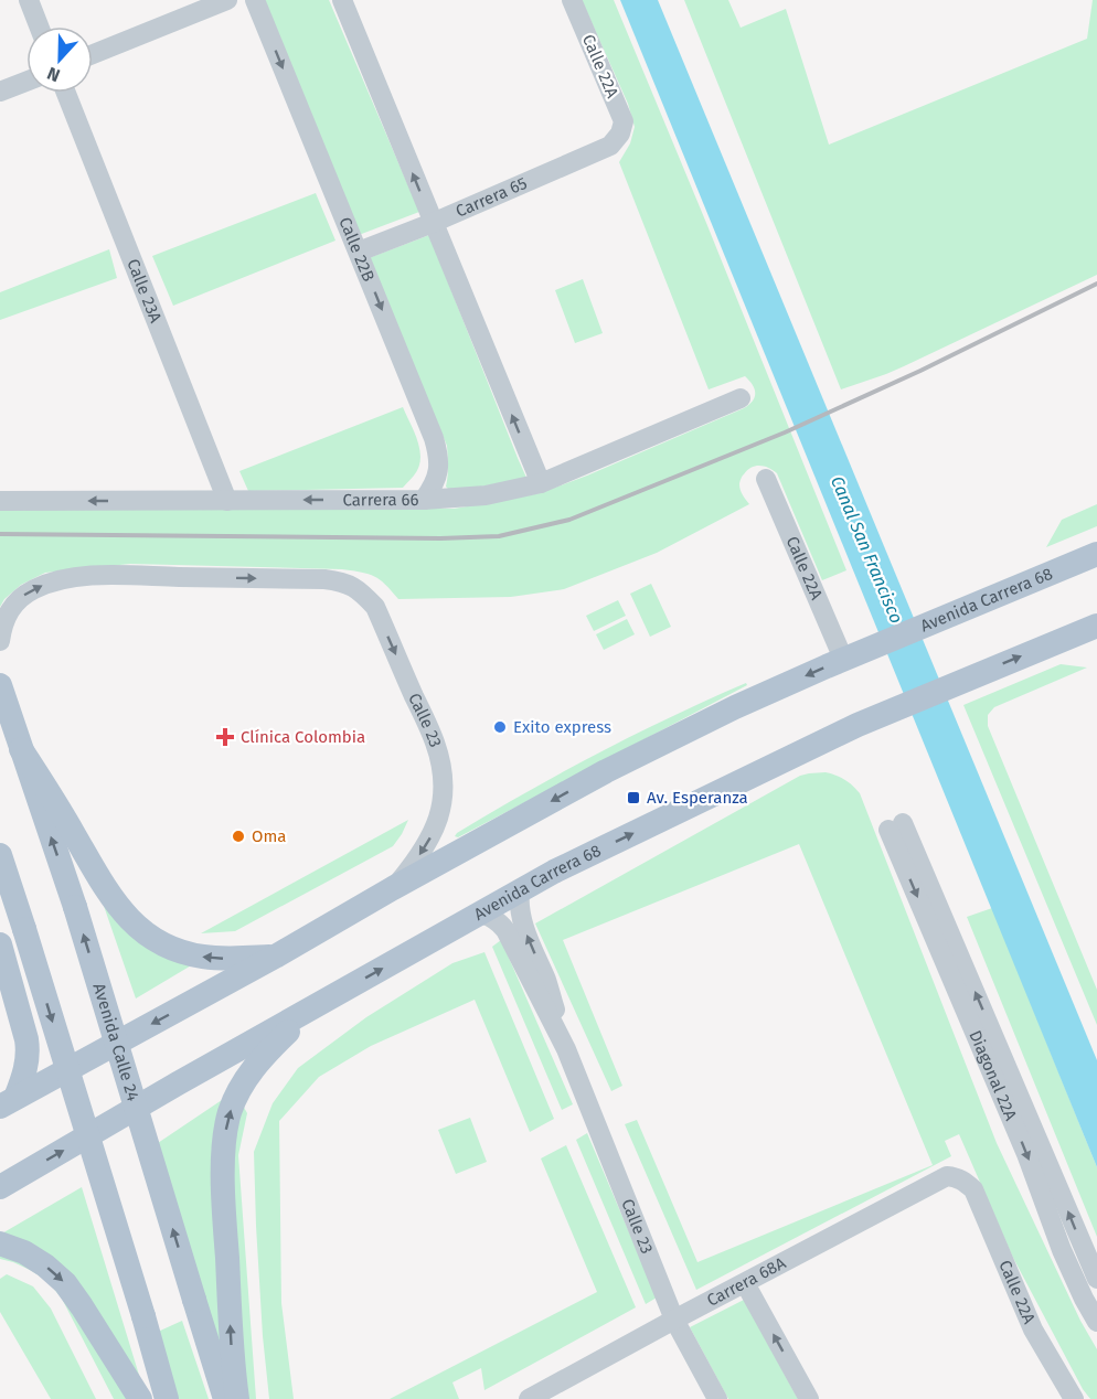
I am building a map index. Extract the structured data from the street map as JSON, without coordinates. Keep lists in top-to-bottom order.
{
  "streets": {
    "main road": ["Avenida Carrera 68", "Avenida Calle 24"],
    "street": [
      "Calle 22A",
      "Carrera 65",
      "Calle 22B",
      "Calle 23A",
      "Carrera 66",
      "Calle 23",
      "Diagonal 22A",
      "Carrera 68A"
    ]
  },
  "crossings": [
    ["Calle 22A", "Carrera 65"],
    ["Calle 22A", "Avenida Carrera 68"],
    ["Calle 22A", "Carrera 68A"],
    ["Carrera 65", "Calle 22B"],
    ["Calle 22B", "Carrera 66"],
    ["Calle 23A", "Carrera 66"],
    ["Avenida Carrera 68", "Calle 23"],
    ["Calle 23", "Carrera 68A"]
  ],
  "one_way": ["Carrera 66"],
  "water": ["Canal San Francisco"],
  "places": {
    "other": ["Exito express", "Oma"],
    "health": ["Clínica Colombia"],
    "transit": ["Av. Esperanza"]
  },
  "north": "bottom"
}
